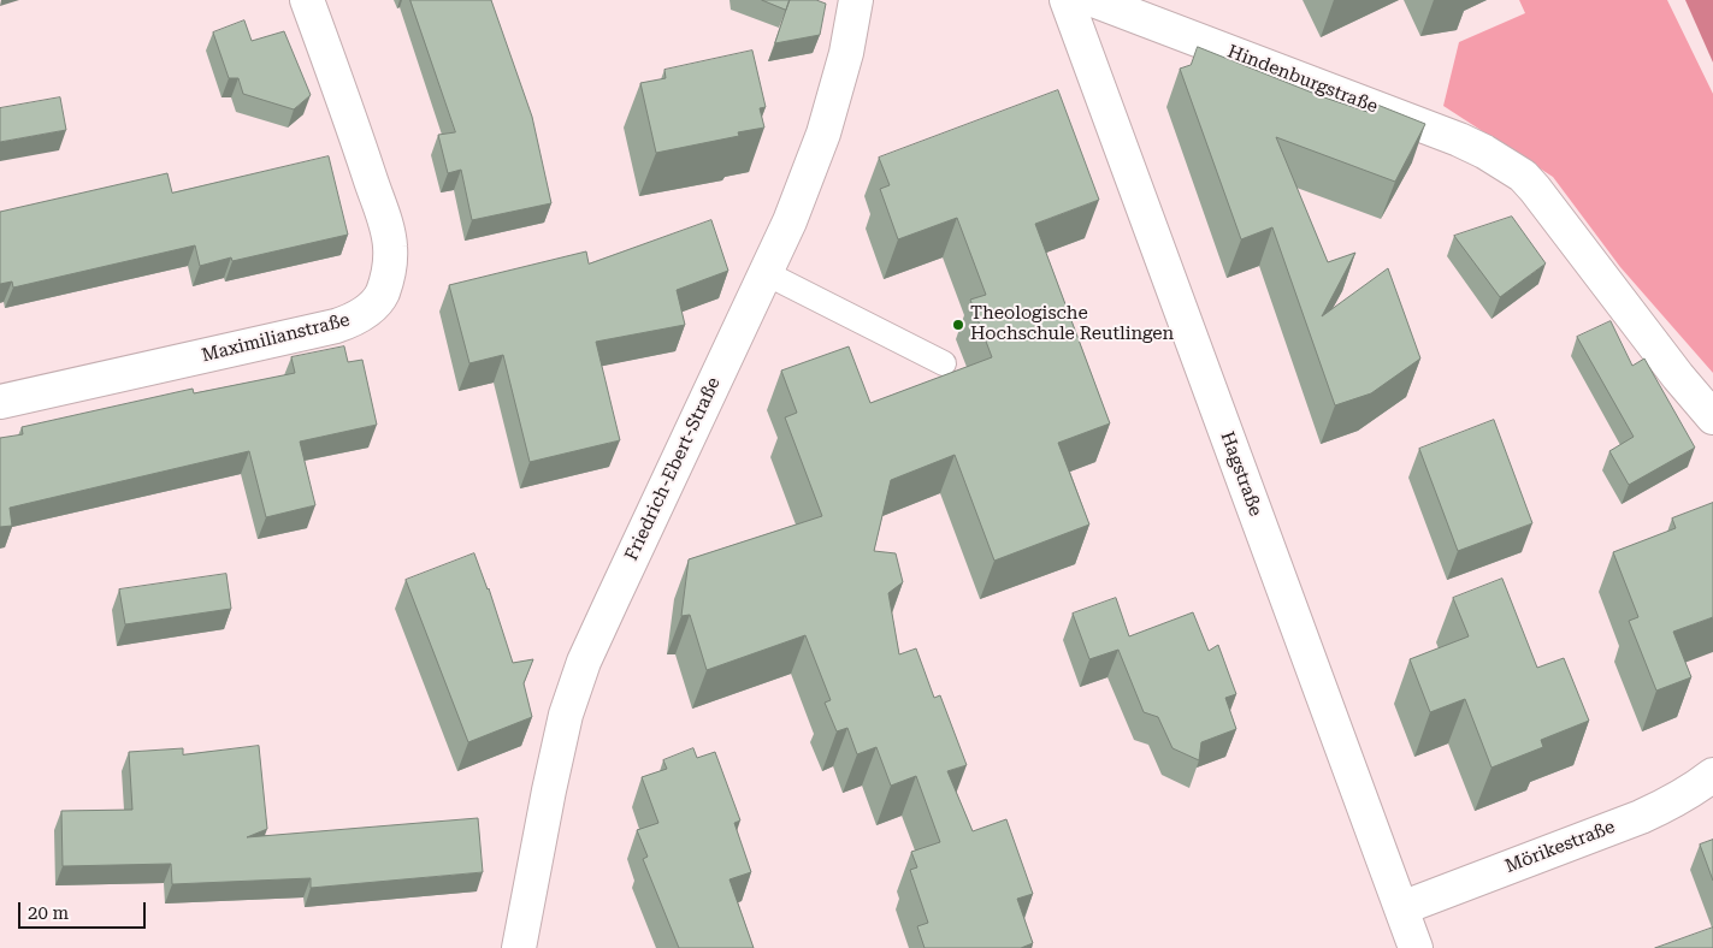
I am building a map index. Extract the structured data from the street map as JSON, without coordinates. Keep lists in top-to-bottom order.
{
  "streets": {
    "street": [
      "Hindenburgstraße",
      "Maximilianstraße",
      "Friedrich-Ebert-Straße",
      "Hagstraße",
      "Mörikestraße"
    ]
  },
  "crossings": [
    ["Hagstraße", "Mörikestraße"]
  ],
  "places": ["Theologische Hochschule Reutlingen"],
  "scale_bar": "20 m"
}
